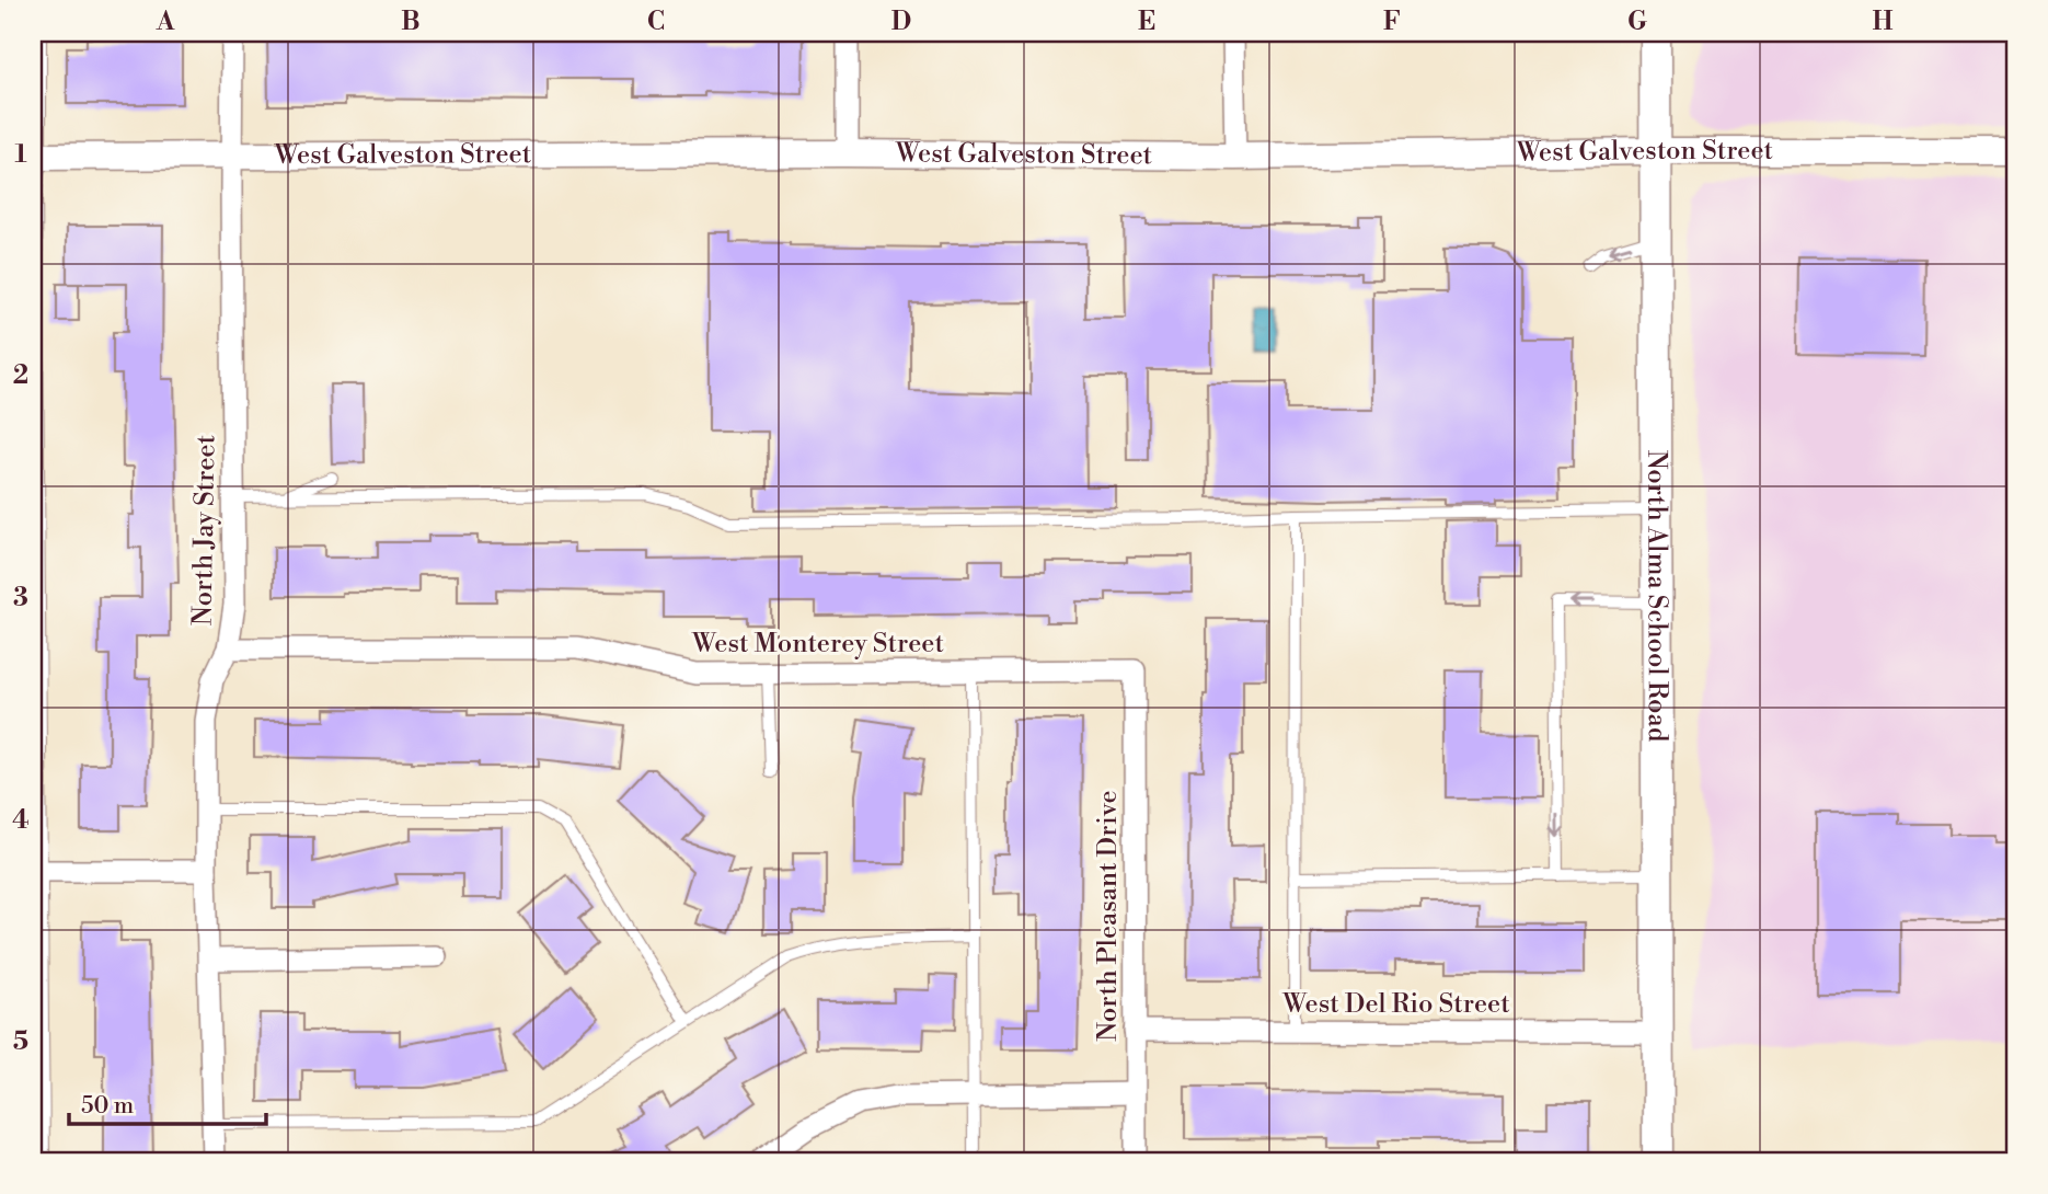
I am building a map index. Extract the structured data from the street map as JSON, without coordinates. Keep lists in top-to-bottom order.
{
  "streets": {
    "main road": ["North Alma School Road"],
    "street": [
      "West Galveston Street",
      "North Jay Street",
      "West Monterey Street",
      "North Pleasant Drive",
      "West Del Rio Street"
    ]
  },
  "crossings": [
    ["West Galveston Street", "North Jay Street"],
    ["West Galveston Street", "North Alma School Road"],
    ["North Jay Street", "West Monterey Street"],
    ["North Alma School Road", "West Del Rio Street"],
    ["West Monterey Street", "North Pleasant Drive"],
    ["North Pleasant Drive", "West Del Rio Street"]
  ],
  "scale_bar": "50 m",
  "grid": {
    "columns": [
      "A",
      "B",
      "C",
      "D",
      "E",
      "F",
      "G",
      "H"
    ],
    "rows": [
      "1",
      "2",
      "3",
      "4",
      "5"
    ]
  }
}
